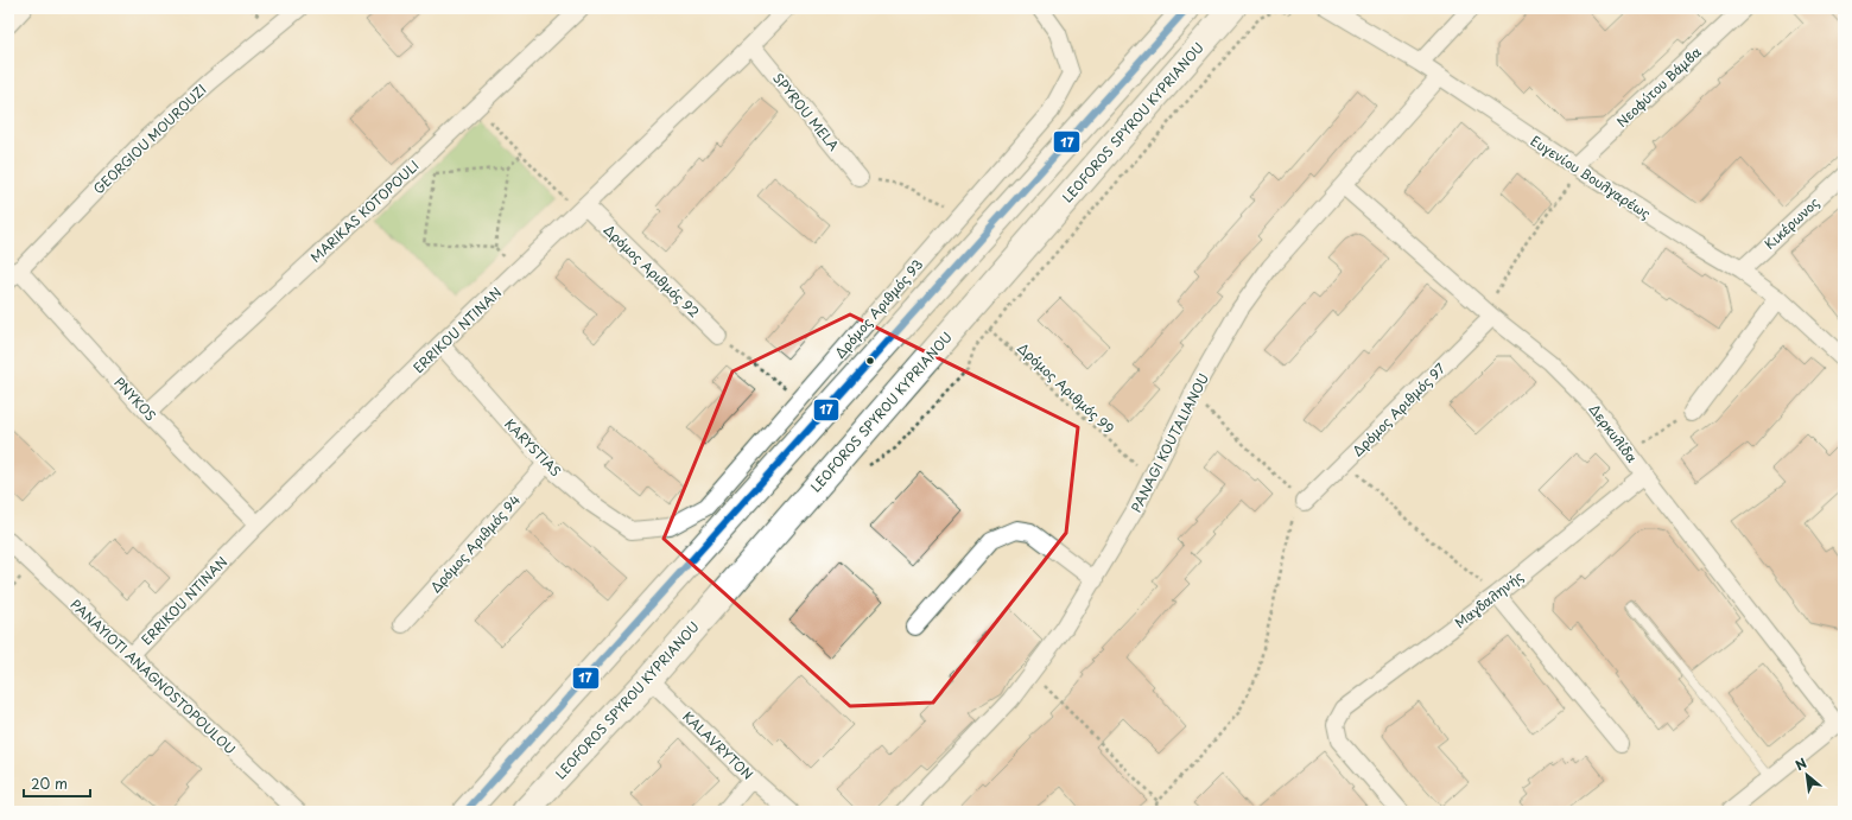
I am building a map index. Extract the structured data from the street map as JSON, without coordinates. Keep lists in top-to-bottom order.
{
  "streets": {
    "main road": ["LEOFOROS SPYROU KYPRIANOU"],
    "street": [
      "Νεοφύτου Βάμβα",
      "SPYROU MELA",
      "GEORGIOU MOUROUZI",
      "Ευγενίου Βουλγαρέως",
      "MARIKAS KOTOPOULI",
      "Κικέρωνος",
      "Δρόμος Αριθμός 92",
      "Δρόμος Αριθμός 93",
      "ERRIKOU NTINAN",
      "PNYKOS",
      "Δρόμος Αριθμός 97",
      "Δερκυλίδα",
      "PANAGI KOUTALIANOU",
      "KARYSTIAS",
      "Δρόμος Αριθμός 94",
      "Μαγδαληνής",
      "PANAYIOTI ANAGNOSTOPOULOU",
      "KALAVRYTON"
    ],
    "path": ["Δρόμος Αριθμός 99"]
  },
  "crossings": [
    ["Νεοφύτου Βάμβα", "Ευγενίου Βουλγαρέως"],
    ["SPYROU MELA", "ERRIKOU NTINAN"],
    ["LEOFOROS SPYROU KYPRIANOU", "Δρόμος Αριθμός 99"],
    ["LEOFOROS SPYROU KYPRIANOU", "KALAVRYTON"],
    ["GEORGIOU MOUROUZI", "PNYKOS"],
    ["Ευγενίου Βουλγαρέως", "Κικέρωνος"],
    ["Ευγενίου Βουλγαρέως", "PANAGI KOUTALIANOU"],
    ["MARIKAS KOTOPOULI", "PNYKOS"],
    ["Δρόμος Αριθμός 92", "ERRIKOU NTINAN"],
    ["Δρόμος Αριθμός 93", "KARYSTIAS"],
    ["ERRIKOU NTINAN", "PNYKOS"],
    ["ERRIKOU NTINAN", "KARYSTIAS"],
    ["ERRIKOU NTINAN", "PANAYIOTI ANAGNOSTOPOULOU"],
    ["Δρόμος Αριθμός 99", "PANAGI KOUTALIANOU"],
    ["Δρόμος Αριθμός 97", "Δερκυλίδα"],
    ["Δερκυλίδα", "PANAGI KOUTALIANOU"],
    ["Δερκυλίδα", "Μαγδαληνής"],
    ["KARYSTIAS", "Δρόμος Αριθμός 94"]
  ],
  "lines": ["transit line 17"],
  "scale_bar": "20 m",
  "north": "top left"
}
